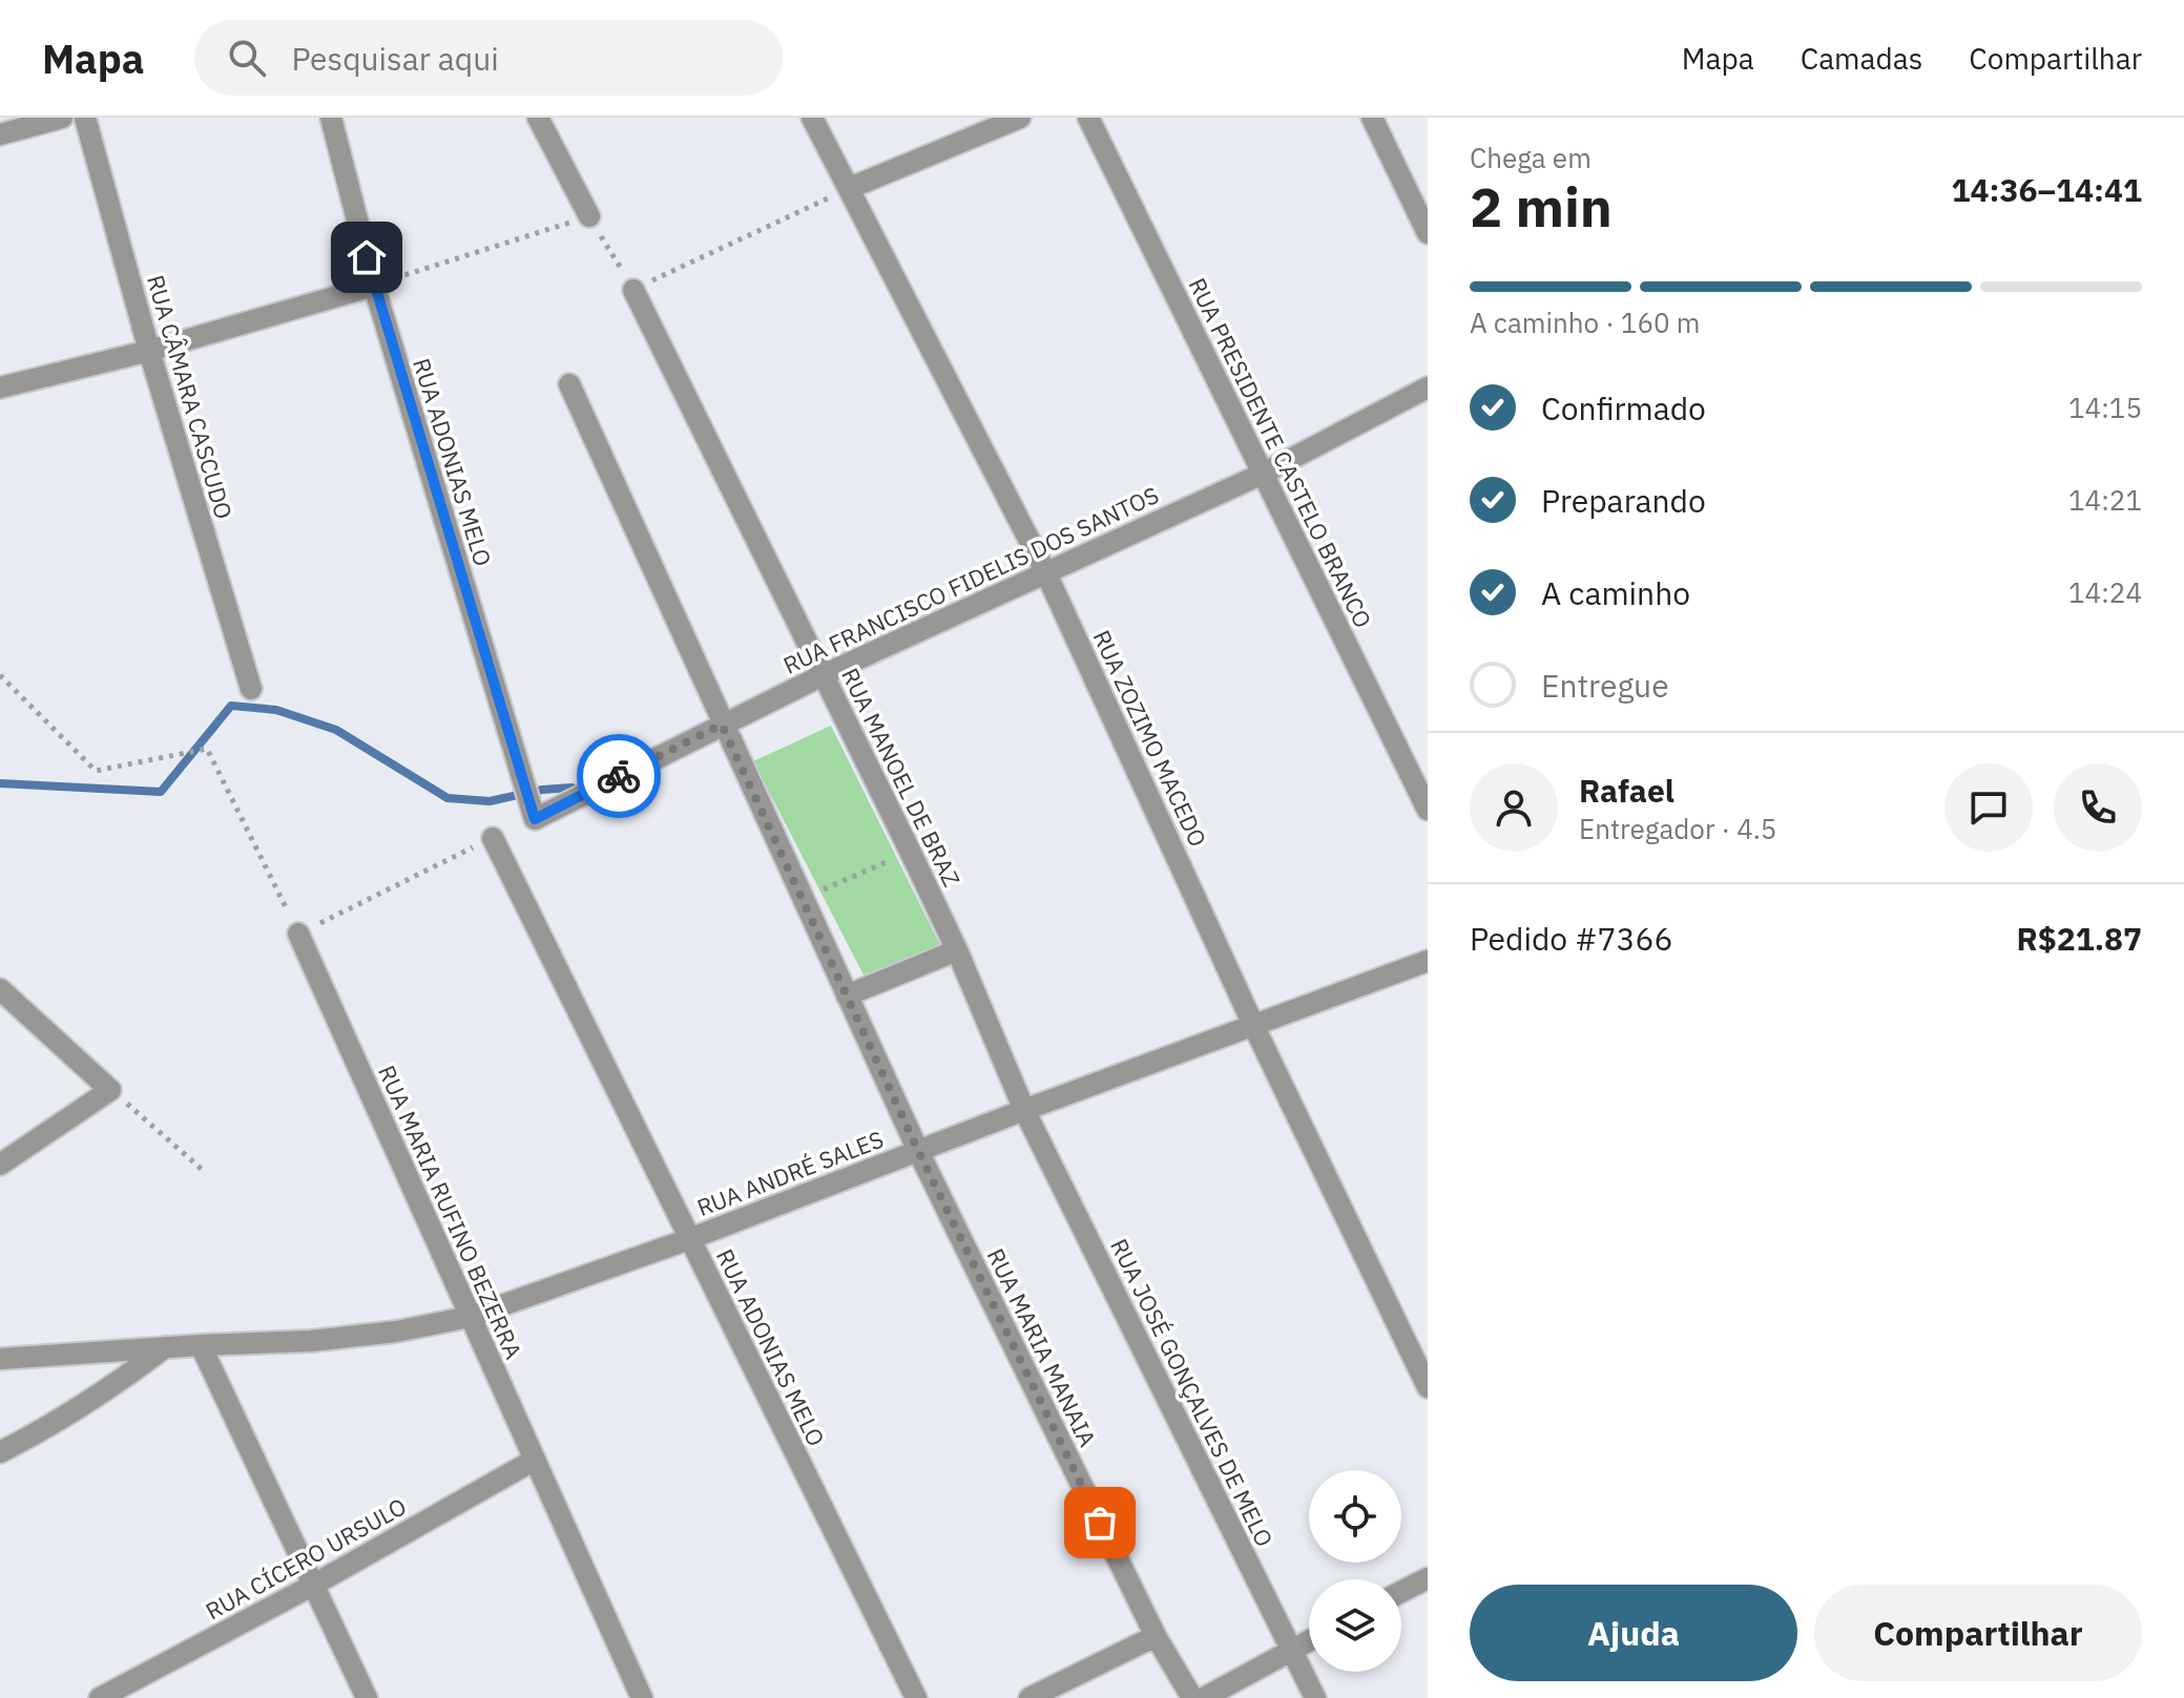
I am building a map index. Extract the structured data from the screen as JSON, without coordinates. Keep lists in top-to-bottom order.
{
  "streets": {
    "street": [
      "RUA CÂMARA CASCUDO",
      "RUA PRESIDENTE CASTELO BRANCO",
      "RUA ADONIAS MELO",
      "RUA FRANCISCO FIDELIS DOS SANTOS",
      "RUA ZOZIMO MACEDO",
      "RUA MANOEL DE BRAZ",
      "RUA ANDRÉ SALES",
      "RUA MARIA RUFINO BEZERRA",
      "RUA MARIA MANAIA",
      "RUA JOSÉ GONÇALVES DE MELO",
      "RUA CÍCERO URSULO"
    ]
  },
  "crossings": [
    ["RUA PRESIDENTE CASTELO BRANCO", "RUA FRANCISCO FIDELIS DOS SANTOS"],
    ["RUA ADONIAS MELO", "RUA FRANCISCO FIDELIS DOS SANTOS"],
    ["RUA ADONIAS MELO", "RUA ANDRÉ SALES"],
    ["RUA FRANCISCO FIDELIS DOS SANTOS", "RUA ZOZIMO MACEDO"],
    ["RUA FRANCISCO FIDELIS DOS SANTOS", "RUA MANOEL DE BRAZ"],
    ["RUA ZOZIMO MACEDO", "RUA ANDRÉ SALES"],
    ["RUA MANOEL DE BRAZ", "RUA ANDRÉ SALES"],
    ["RUA MANOEL DE BRAZ", "RUA JOSÉ GONÇALVES DE MELO"],
    ["RUA ANDRÉ SALES", "RUA MARIA RUFINO BEZERRA"],
    ["RUA ANDRÉ SALES", "RUA MARIA MANAIA"],
    ["RUA ANDRÉ SALES", "RUA JOSÉ GONÇALVES DE MELO"],
    ["RUA MARIA RUFINO BEZERRA", "RUA CÍCERO URSULO"]
  ],
  "page": {
    "header": "Mapa",
    "search": "Pesquisar aqui",
    "nav": ["Mapa", "Camadas", "Compartilhar"],
    "heading": ["2 min", "Chega em", "14:36–14:41"],
    "panel": [
      "Rafael",
      "Entregador · 4.5",
      "Pedido #7366",
      "R$21.87"
    ],
    "bar": "A caminho · 160 m",
    "list": [
      ["Confirmado", "14:15"],
      ["Preparando", "14:21"],
      ["A caminho", "14:24"],
      "Entregue"
    ],
    "buttons": ["Ajuda", "Compartilhar"]
  }
}
